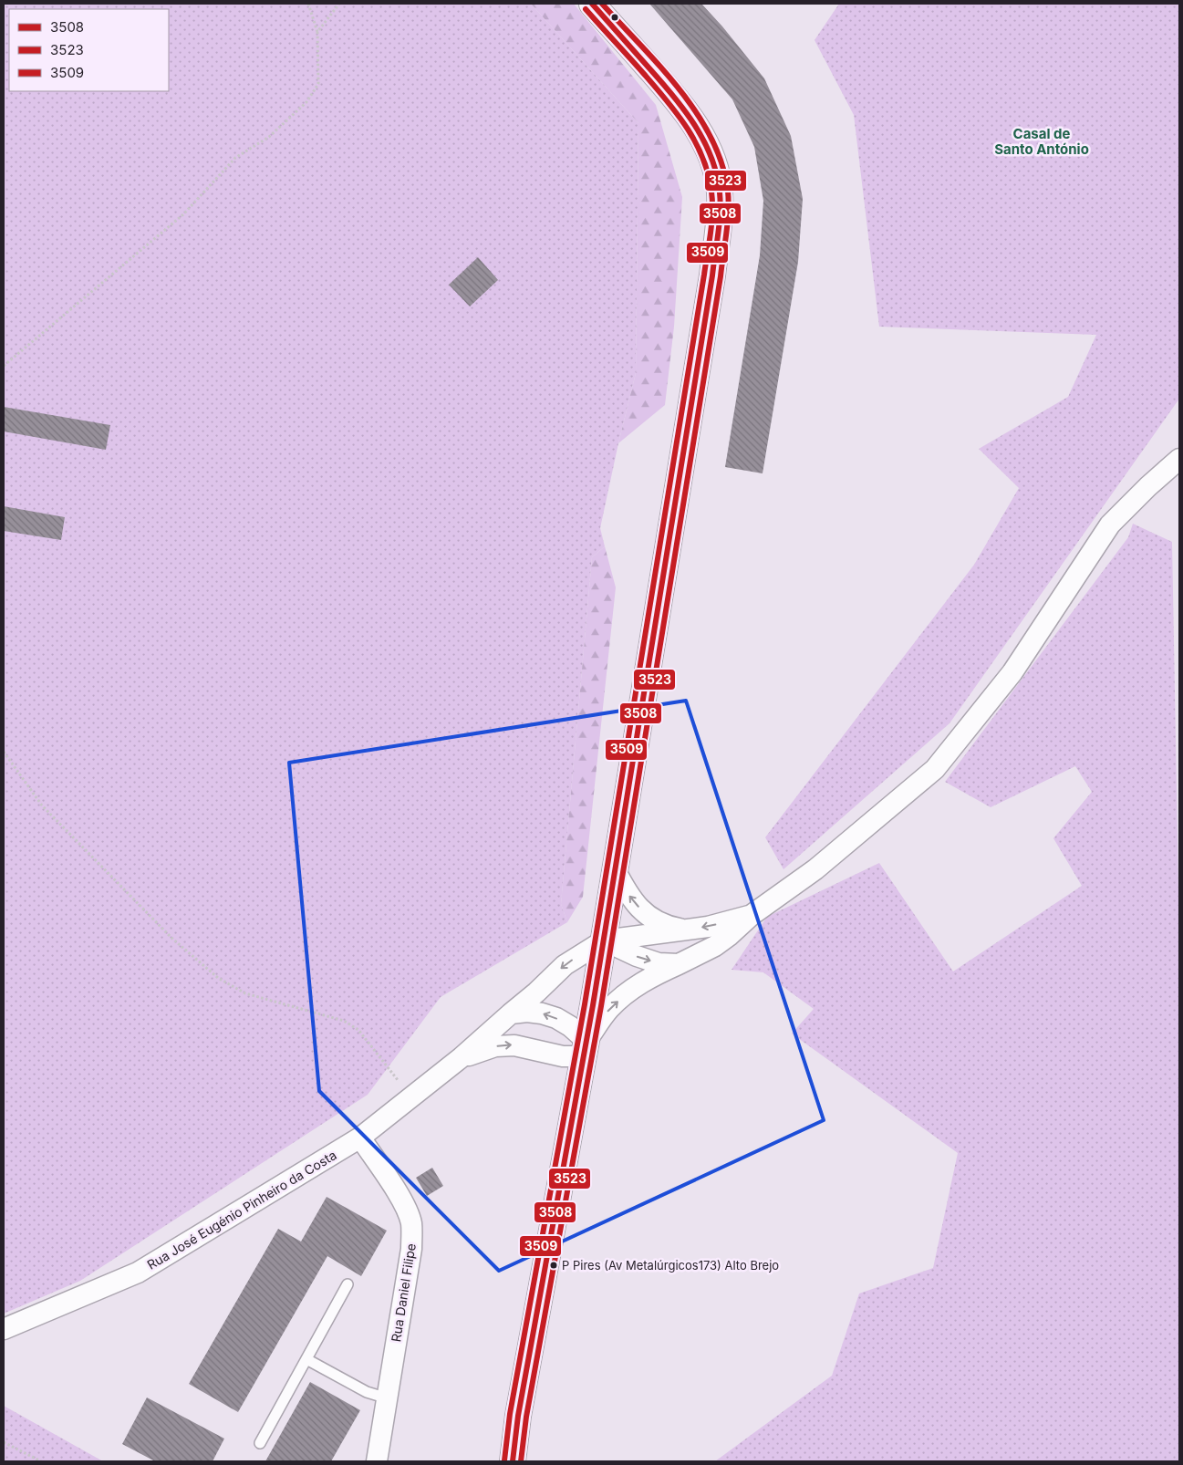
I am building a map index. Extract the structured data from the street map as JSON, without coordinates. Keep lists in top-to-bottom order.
{
  "streets": {
    "street": ["Rua José Eugénio Pinheiro da Costa", "Rua Daniel Filipe"]
  },
  "crossings": [
    ["Rua José Eugénio Pinheiro da Costa", "Rua Daniel Filipe"]
  ],
  "districts": ["Casal de Santo António"],
  "places": ["P Pires (Av Metalúrgicos173) Alto Brejo"],
  "lines": ["transit line 3508", "transit line 3523", "transit line 3509"],
  "legend": ["3508", "3523", "3509"]
}
